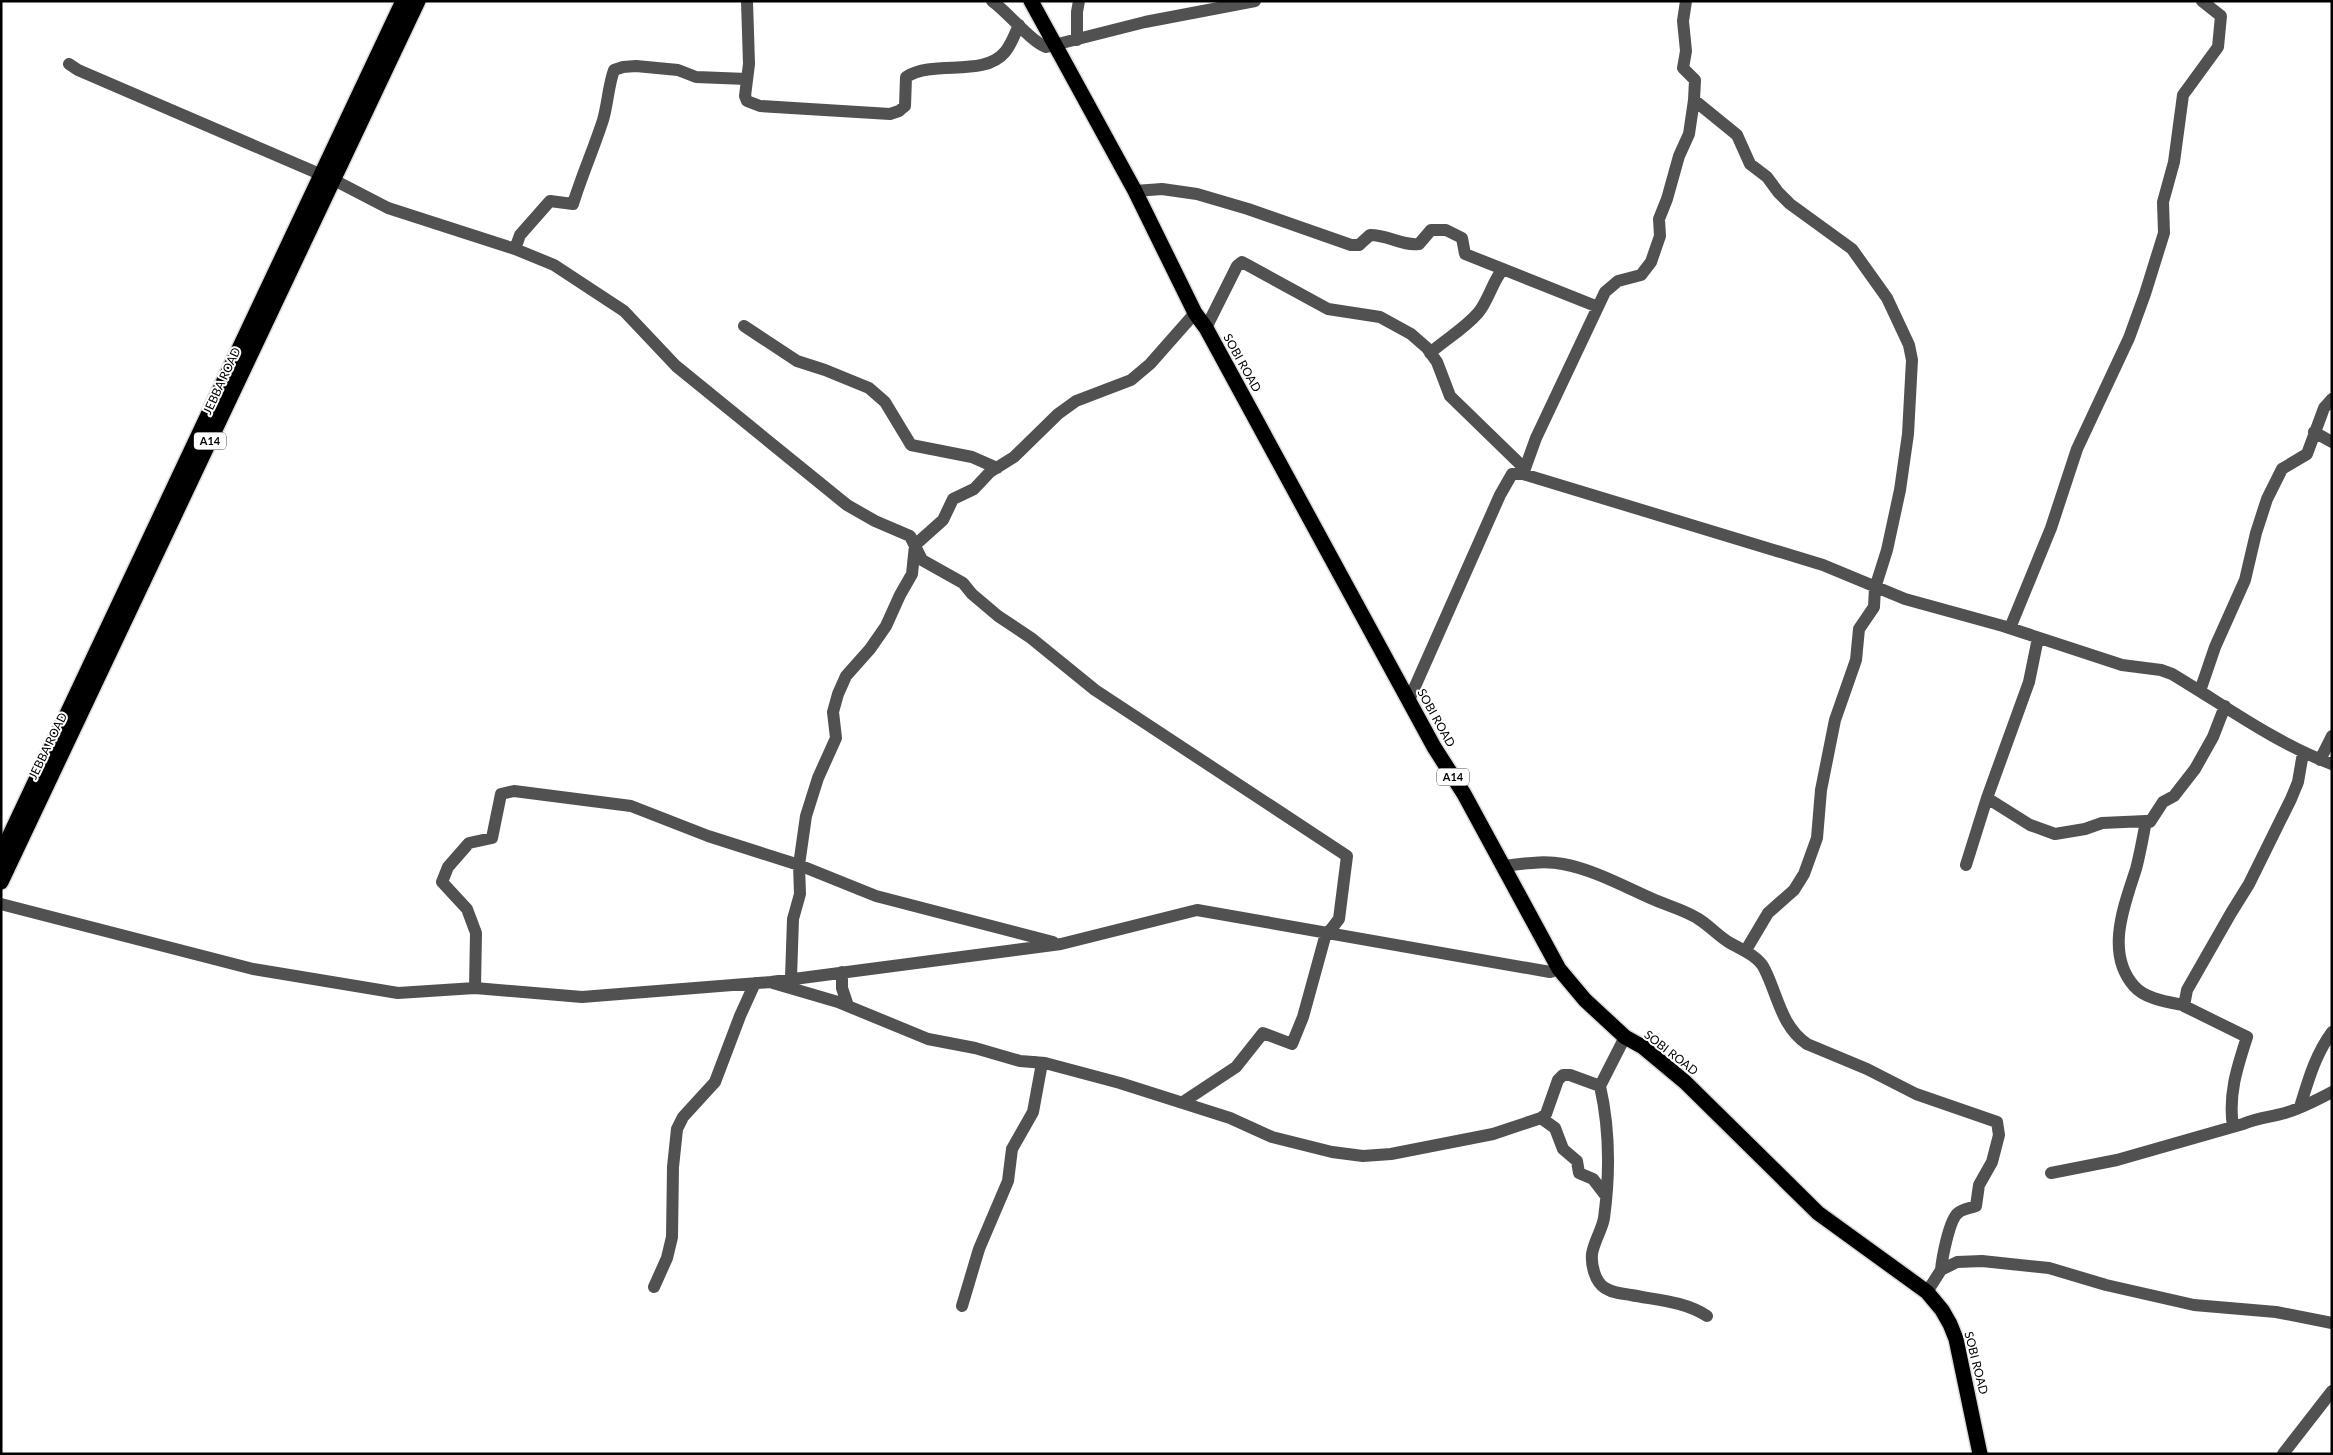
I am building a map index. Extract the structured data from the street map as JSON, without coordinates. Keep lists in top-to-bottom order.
{
  "streets": {
    "highway": ["SOBI ROAD", "JEBBA ROAD", "A14"]
  },
  "crossings": [
    ["JEBBA ROAD", "A14"]
  ]
}
